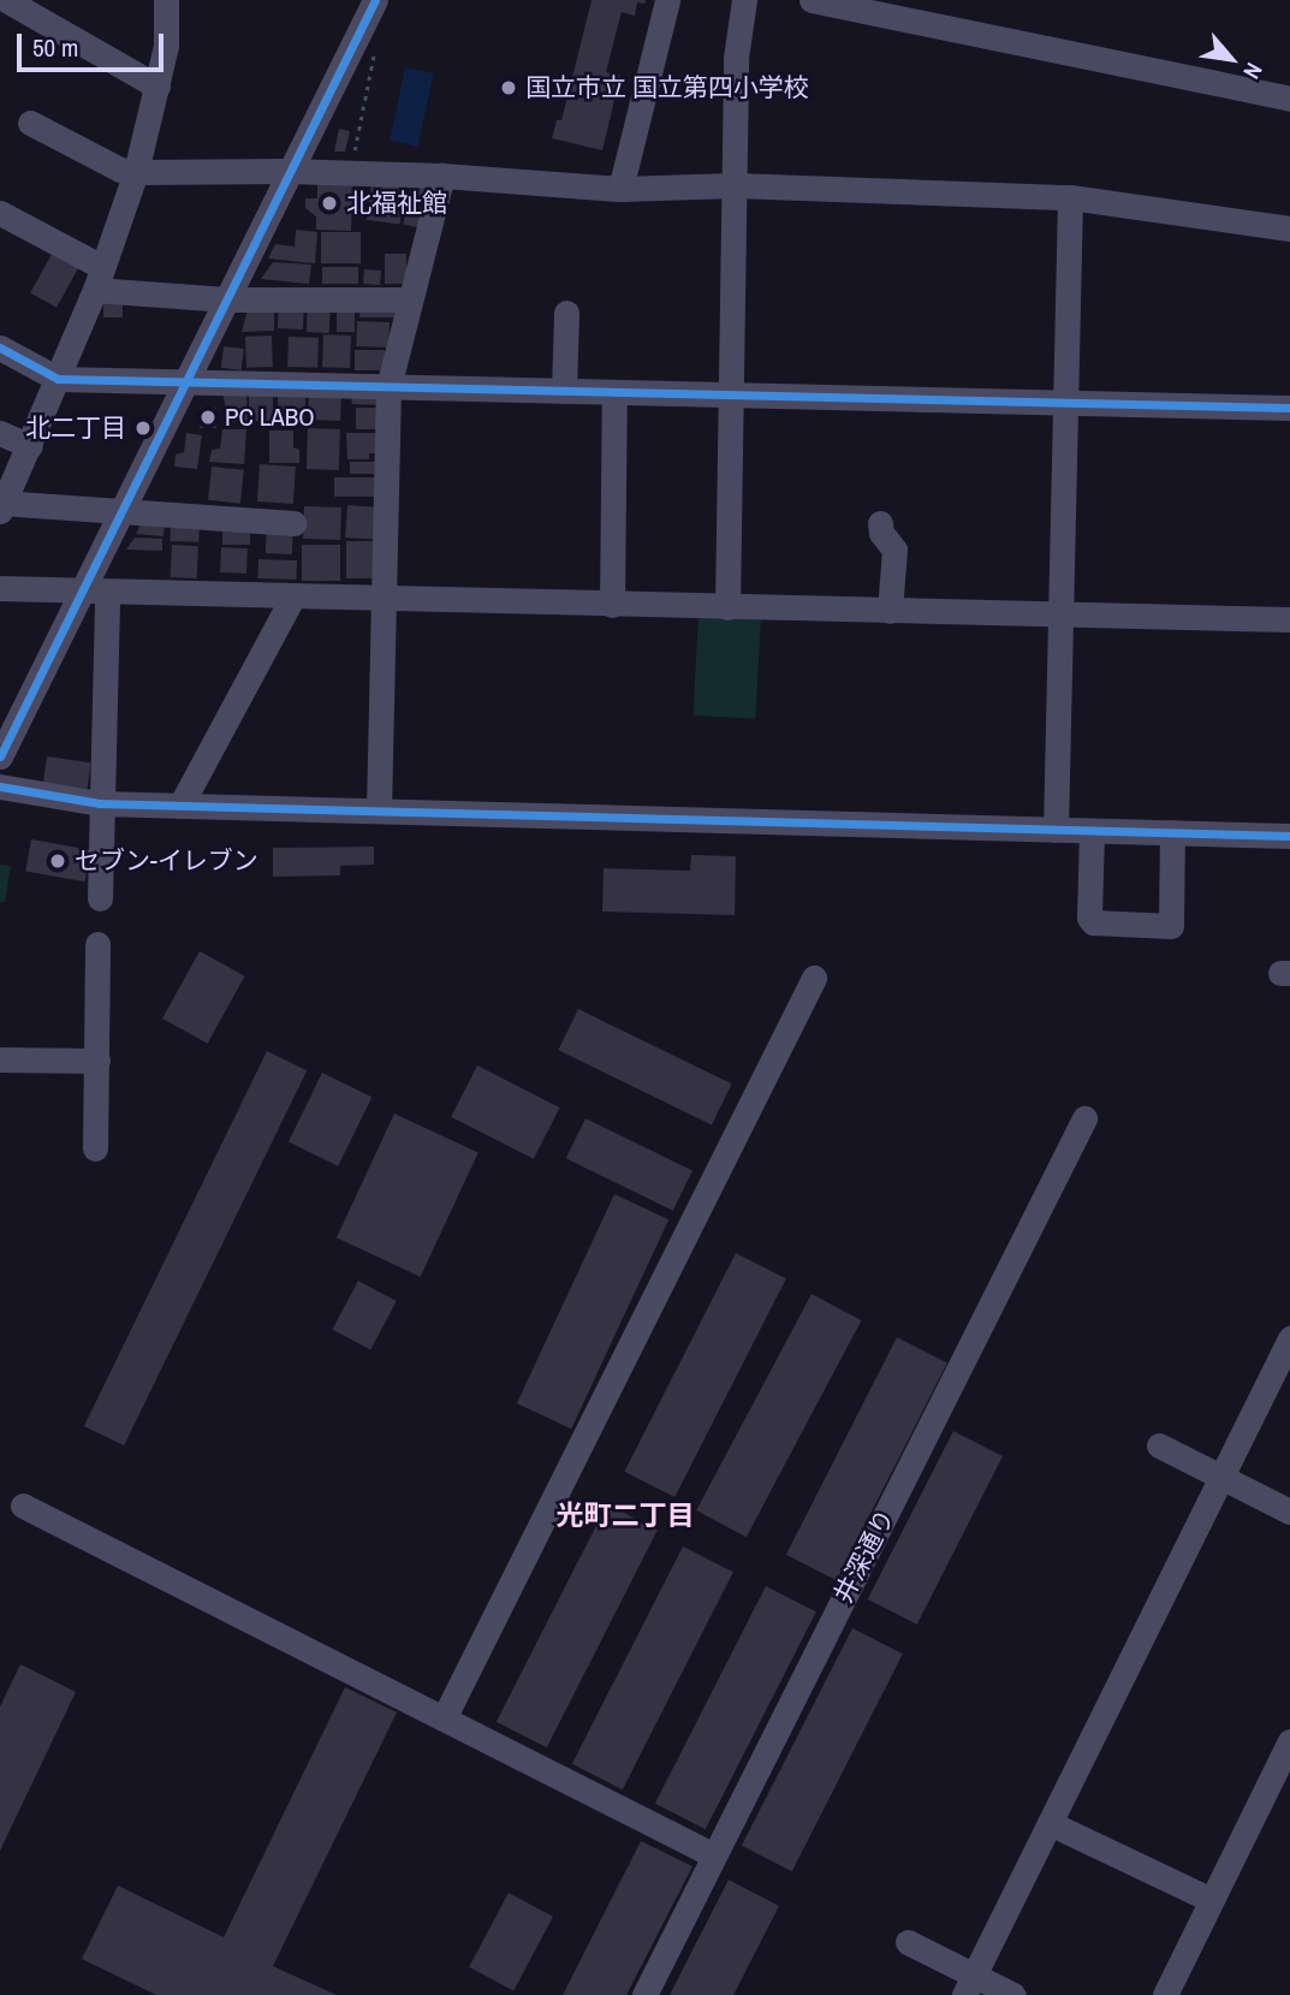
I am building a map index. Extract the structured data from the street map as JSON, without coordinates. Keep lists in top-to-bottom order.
{
  "streets": {
    "street": ["井深通り"]
  },
  "districts": ["光町二丁目"],
  "places": [
    "国立市立 国立第四小学校",
    "北福祉館",
    "PC LABO",
    "北二丁目",
    "セブン-イレブン"
  ],
  "scale_bar": "50 m",
  "north": "bottom right"
}
